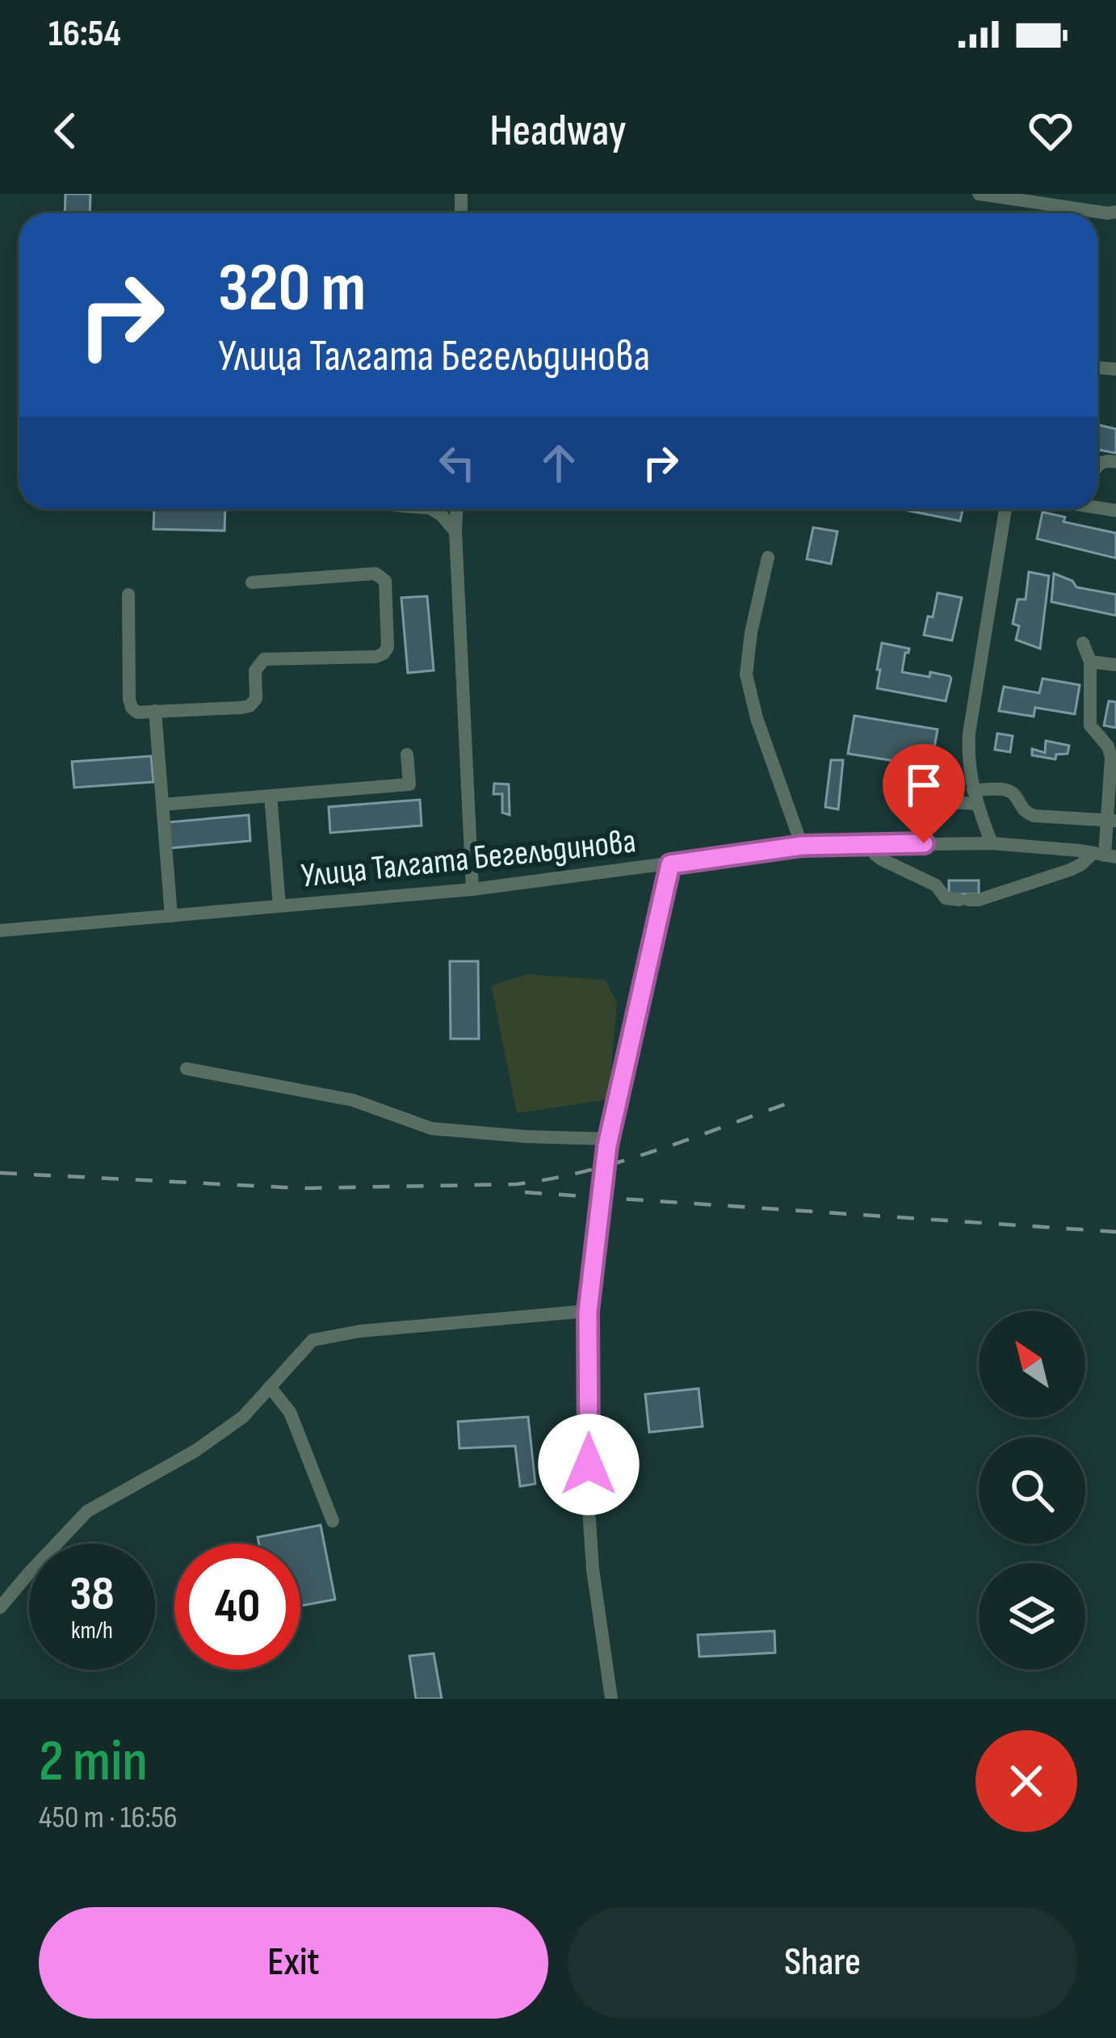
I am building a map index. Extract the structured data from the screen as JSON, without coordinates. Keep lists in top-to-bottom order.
{
  "streets": {
    "street": ["Улица Талгата Бегельдинова"]
  },
  "north": "top left",
  "page": {
    "status": "16:54",
    "header": "Headway",
    "turn": ["320 m", "Улица Талгата Бегельдинова"],
    "speed": "38 km/h",
    "limit": "40",
    "heading": ["2 min", "450 m · 16:56"],
    "buttons": ["Exit", "Share"]
  }
}
